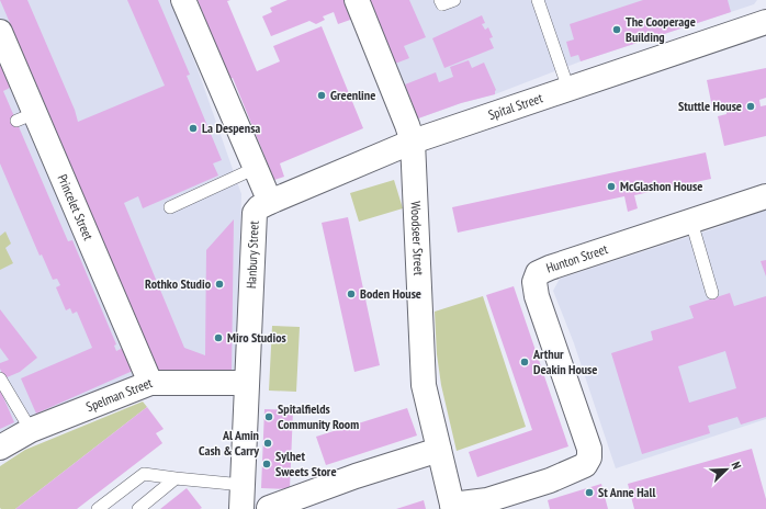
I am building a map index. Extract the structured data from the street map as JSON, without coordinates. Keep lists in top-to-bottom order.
{
  "streets": {
    "street": [
      "Spital Street",
      "Princelet Street",
      "Woodseer Street",
      "Hanbury Street",
      "Hunton Street",
      "Spelman Street"
    ]
  },
  "crossings": [
    ["Spital Street", "Woodseer Street"],
    ["Spital Street", "Hanbury Street"],
    ["Princelet Street", "Spelman Street"],
    ["Woodseer Street", "Hunton Street"],
    ["Hanbury Street", "Spelman Street"]
  ],
  "places": [
    "The Cooperage Building",
    "Greenline",
    "Stuttle House",
    "La Despensa",
    "McGlashon House",
    "Rothko Studio",
    "Boden House",
    "Miro Studios",
    "Arthur Deakin House",
    "Spitalfields Community Room",
    "Al Amin Cash & Carry",
    "Sylhet Sweets Store",
    "St Anne Hall"
  ],
  "north": "top right"
}
